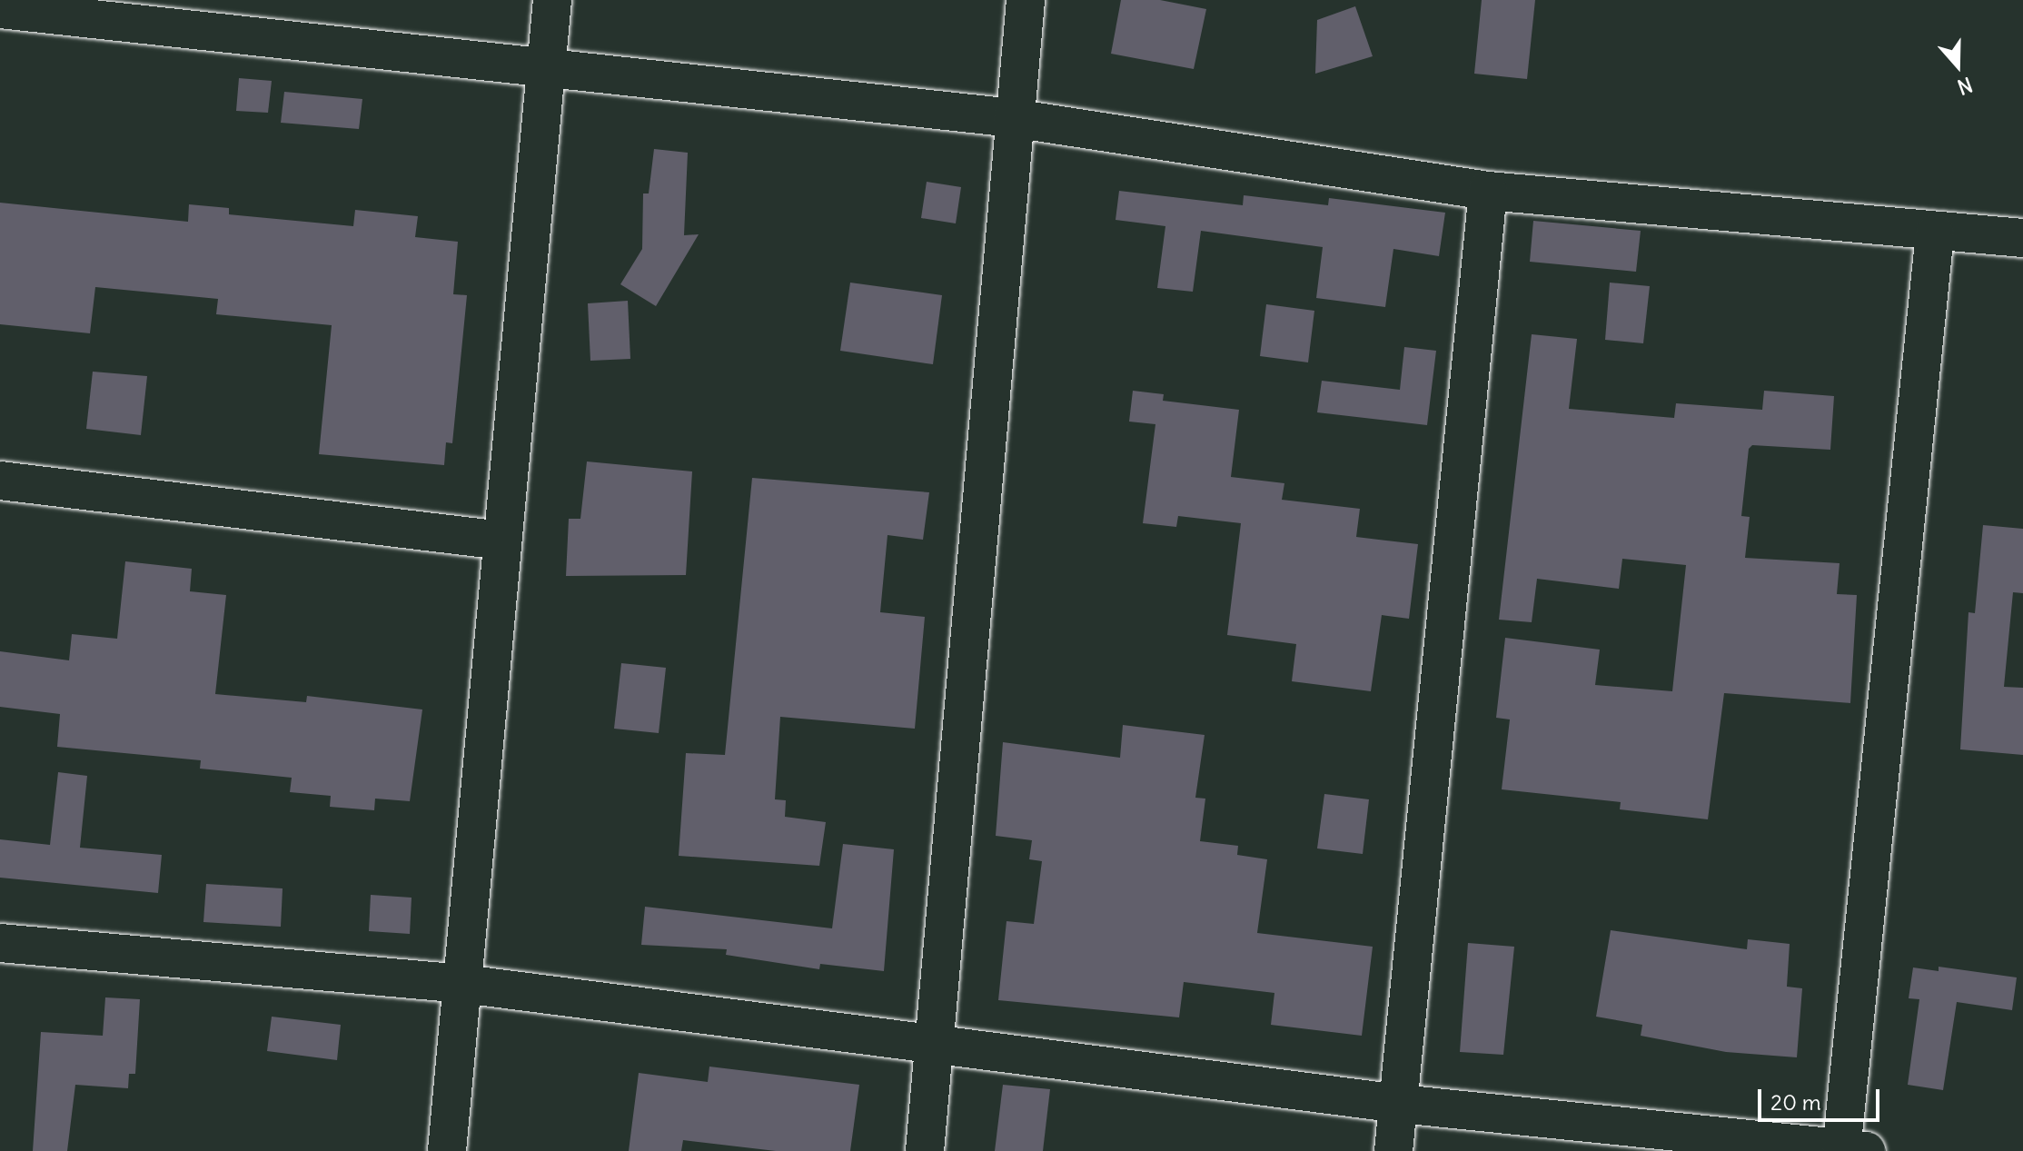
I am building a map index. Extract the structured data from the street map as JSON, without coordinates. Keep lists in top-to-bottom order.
{
  "scale_bar": "20 m",
  "north": "bottom"
}
